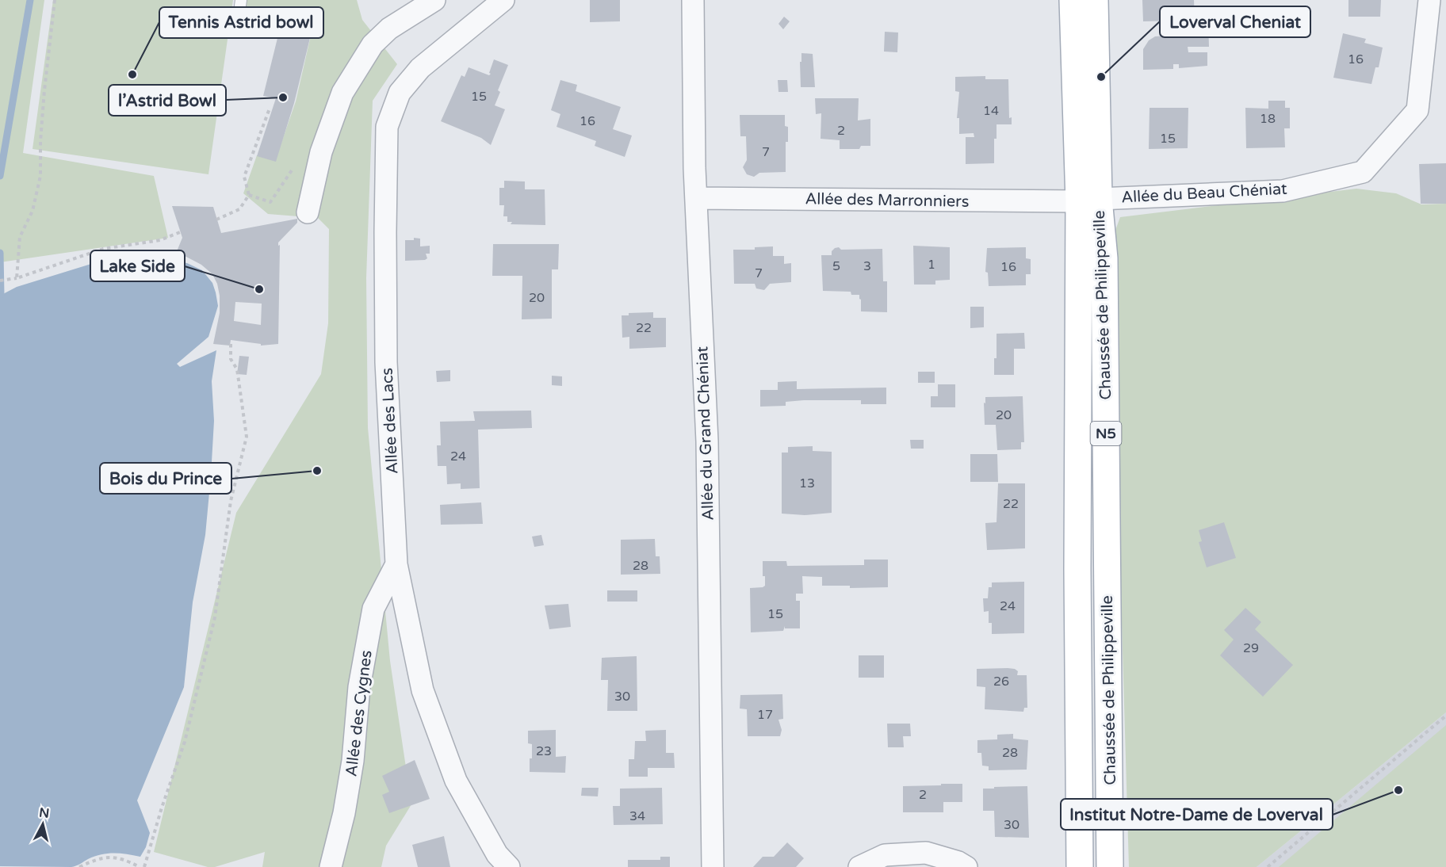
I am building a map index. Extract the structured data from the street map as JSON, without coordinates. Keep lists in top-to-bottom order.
{
  "streets": {
    "main road": ["Chaussée de Philippeville", "N5"],
    "street": [
      "Allée du Beau Chéniat",
      "Allée des Marronniers",
      "Allée des Lacs",
      "Allée du Grand Chéniat",
      "Allée des Cygnes"
    ]
  },
  "crossings": [
    ["Allée du Beau Chéniat", "Allée des Marronniers"],
    ["Allée du Beau Chéniat", "Chaussée de Philippeville"],
    ["Allée des Marronniers", "Chaussée de Philippeville"],
    ["Allée des Marronniers", "Allée du Grand Chéniat"],
    ["Allée des Lacs", "Allée des Cygnes"]
  ],
  "places": [
    "Tennis Astrid bowl",
    "Loverval Cheniat",
    "l’Astrid Bowl",
    "Lake Side",
    "Bois du Prince",
    "Institut Notre-Dame de Loverval"
  ],
  "house_numbers": [
    "16",
    "15",
    "14",
    "18",
    "16",
    "2",
    "15",
    "7",
    "1",
    "5",
    "3",
    "16",
    "7",
    "20",
    "22",
    "20",
    "24",
    "13",
    "22",
    "28",
    "24",
    "15",
    "29",
    "26",
    "30",
    "17",
    "23",
    "28",
    "2",
    "34",
    "30"
  ],
  "north": "top"
}
